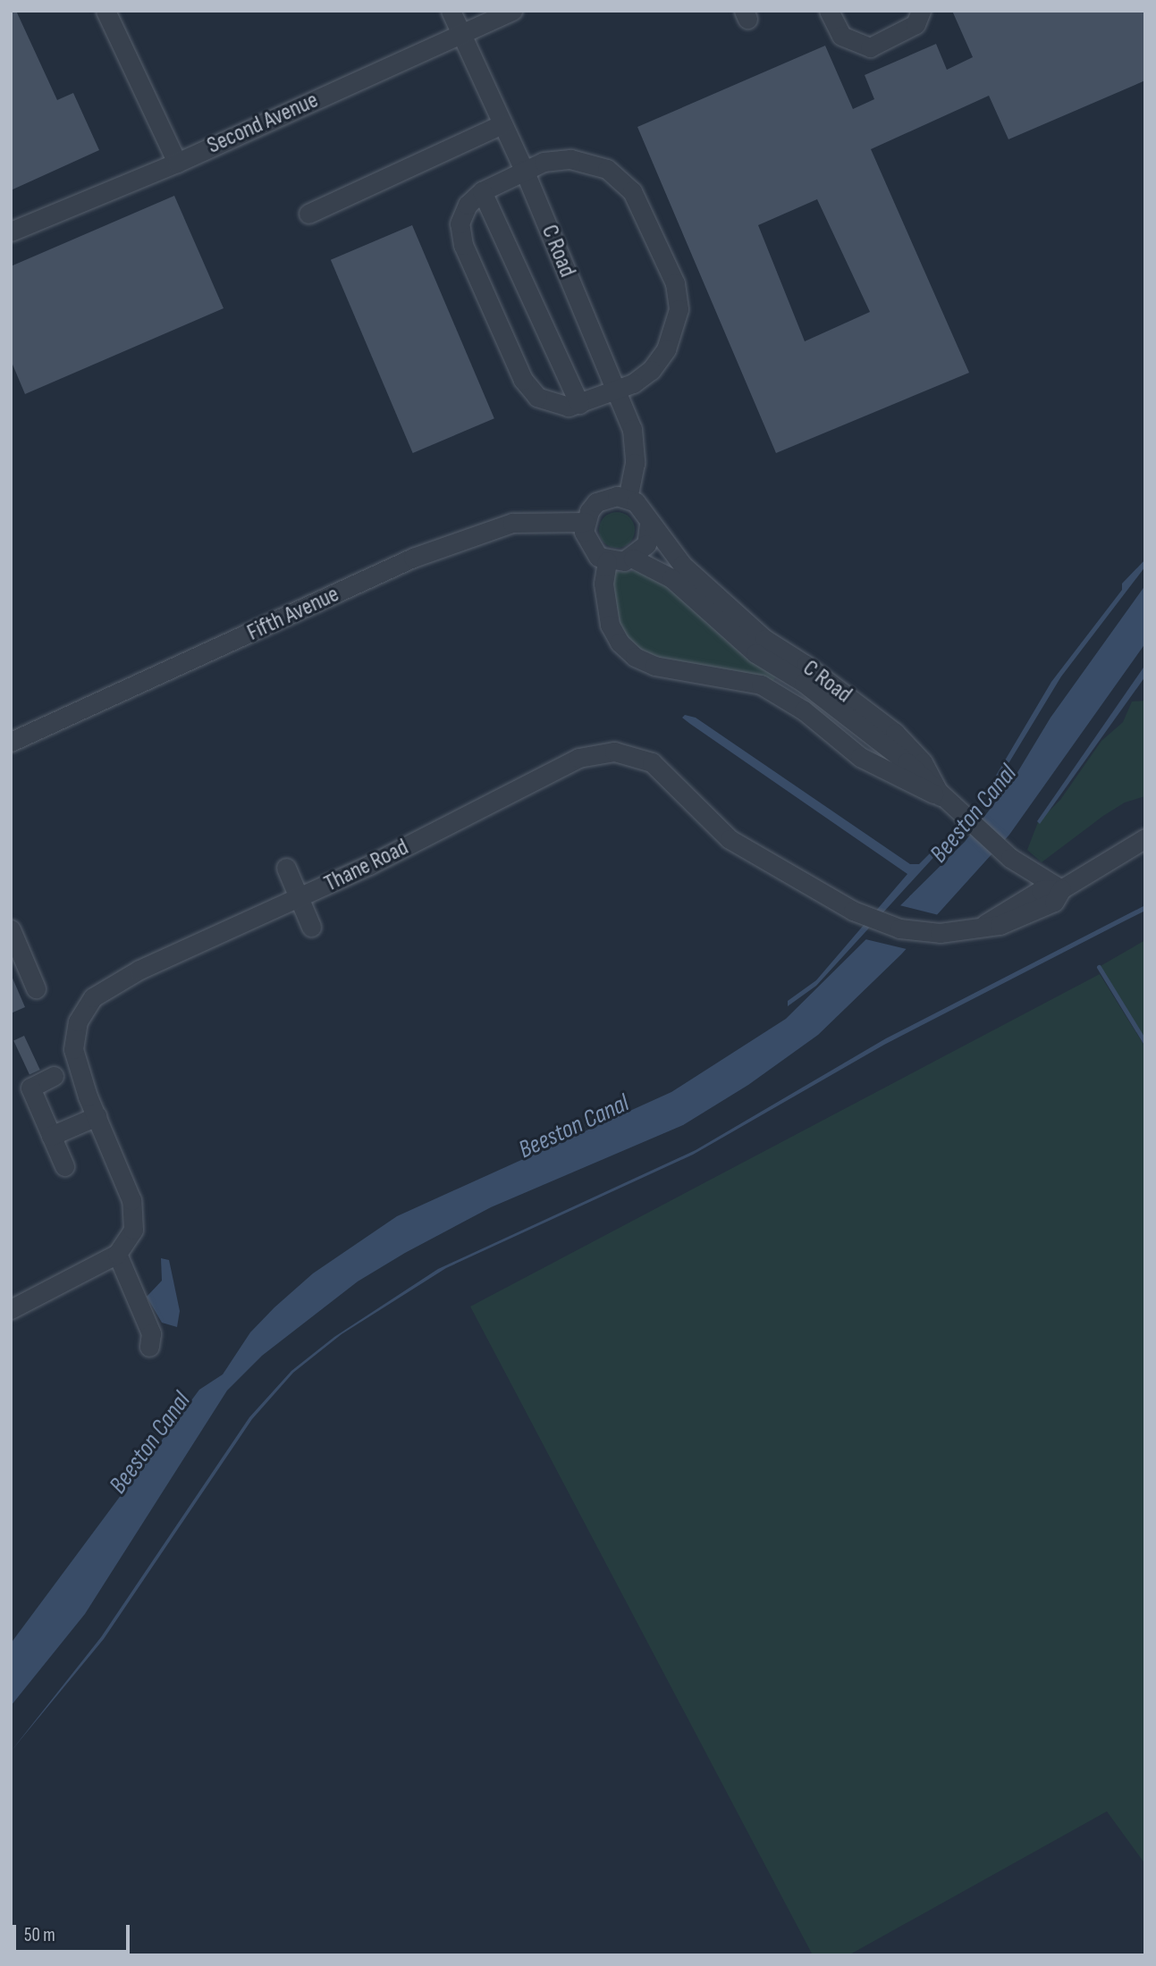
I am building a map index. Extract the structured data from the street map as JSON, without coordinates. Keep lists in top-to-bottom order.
{
  "streets": {
    "street": [
      "Second Avenue",
      "C Road",
      "Fifth Avenue",
      "Thane Road"
    ]
  },
  "crossings": [
    ["Second Avenue", "C Road"],
    ["C Road", "Fifth Avenue"],
    ["C Road", "Thane Road"]
  ],
  "water": ["Beeston Canal"],
  "scale_bar": "50 m"
}
